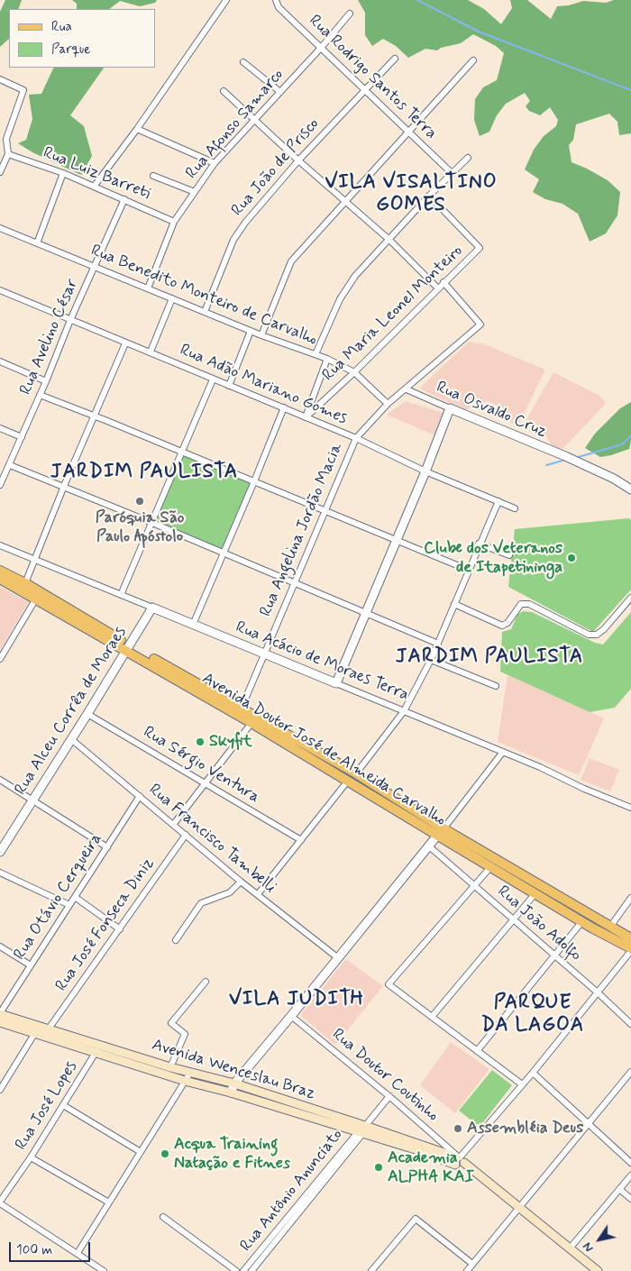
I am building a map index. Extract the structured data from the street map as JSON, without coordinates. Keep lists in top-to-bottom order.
{
  "streets": {
    "main road": ["Avenida Doutor José de Almeida Carvalho", "Avenida Wenceslau Braz", "Rua Doutor Coutinho"],
    "street": [
      "Rua Rodrigo Santos Terra",
      "Rua Afonso Samarco",
      "Rua João de Prisco",
      "Rua Luiz Barreti",
      "Rua Benedito Monteiro de Carvalho",
      "Rua Maria Leonel Monteiro",
      "Rua Avelino César",
      "Rua Adão Mariano Gomes",
      "Rua Osvaldo Cruz",
      "Rua Angelina Jordão Macia",
      "Rua Acácio de Moraes Terra",
      "Rua Alceu Corrêa de Moraes",
      "Rua Sérgio Ventura",
      "Rua Francisco Tambelli",
      "Rua Otávio Cerqueira",
      "Rua João Adolfo",
      "Rua José Fonseca Diniz",
      "Rua José Lopes",
      "Rua Antônio Anunciato"
    ]
  },
  "crossings": [
    ["Rua Rodrigo Santos Terra", "Rua Afonso Samarco"],
    ["Rua Rodrigo Santos Terra", "Rua João de Prisco"],
    ["Rua Afonso Samarco", "Rua Luiz Barreti"],
    ["Rua Afonso Samarco", "Rua Benedito Monteiro de Carvalho"],
    ["Rua João de Prisco", "Rua Benedito Monteiro de Carvalho"],
    ["Rua Luiz Barreti", "Rua Avelino César"],
    ["Rua Benedito Monteiro de Carvalho", "Rua Maria Leonel Monteiro"],
    ["Rua Benedito Monteiro de Carvalho", "Rua Avelino César"],
    ["Rua Maria Leonel Monteiro", "Rua Adão Mariano Gomes"],
    ["Rua Avelino César", "Rua Adão Mariano Gomes"],
    ["Rua Adão Mariano Gomes", "Rua Angelina Jordão Macia"],
    ["Rua Angelina Jordão Macia", "Rua Acácio de Moraes Terra"],
    ["Rua Angelina Jordão Macia", "Avenida Doutor José de Almeida Carvalho"],
    ["Rua Acácio de Moraes Terra", "Rua Alceu Corrêa de Moraes"],
    ["Rua Alceu Corrêa de Moraes", "Avenida Doutor José de Almeida Carvalho"],
    ["Rua Alceu Corrêa de Moraes", "Rua Sérgio Ventura"],
    ["Rua Alceu Corrêa de Moraes", "Rua Francisco Tambelli"],
    ["Rua Francisco Tambelli", "Rua Otávio Cerqueira"],
    ["Rua Francisco Tambelli", "Rua José Fonseca Diniz"],
    ["Rua Otávio Cerqueira", "Avenida Wenceslau Braz"],
    ["Rua José Fonseca Diniz", "Avenida Wenceslau Braz"],
    ["Avenida Wenceslau Braz", "Rua Doutor Coutinho"],
    ["Avenida Wenceslau Braz", "Rua José Lopes"],
    ["Avenida Wenceslau Braz", "Rua Antônio Anunciato"],
    ["Rua Doutor Coutinho", "Rua Antônio Anunciato"]
  ],
  "districts": [
    "VILA VISALTINO GOMES",
    "JARDIM PAULISTA",
    "JARDIM PAULISTA",
    "VILA JUDITH",
    "PARQUE DA LAGOA"
  ],
  "places": [
    "Paróquia São Paulo Apóstolo",
    "Clube dos Veteranos de Itapetininga",
    "Skyfit",
    "Assembléia Deus",
    "Acqua Training Natação e Fitnes",
    "Academia ALPHA KAI"
  ],
  "legend": ["Rua", "Parque"],
  "scale_bar": "100 m",
  "north": "bottom left"
}
